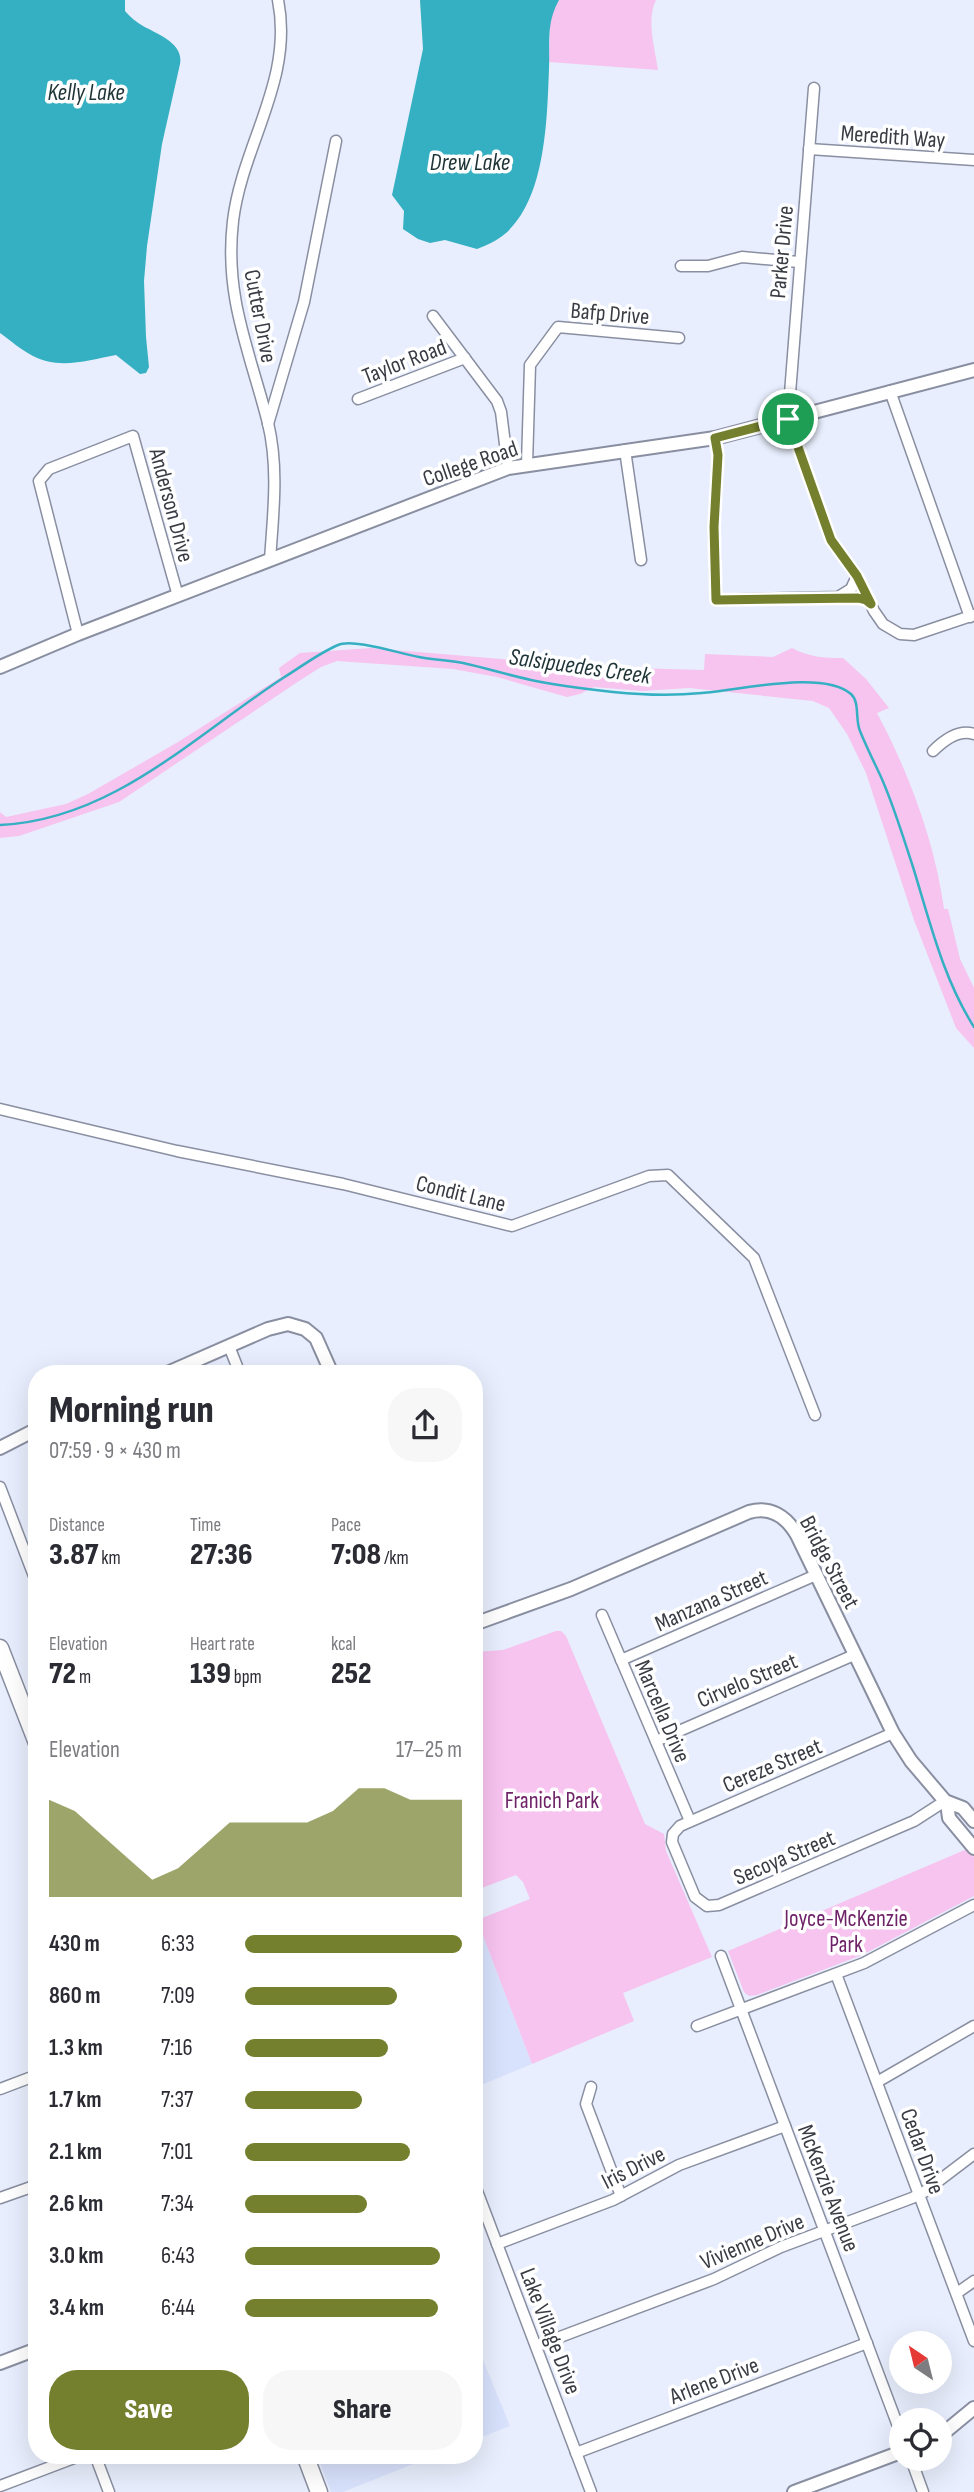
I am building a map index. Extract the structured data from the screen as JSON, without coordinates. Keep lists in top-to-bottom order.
{
  "streets": {
    "street": [
      "Meredith Way",
      "Parker Drive",
      "Bafp Drive",
      "Cutter Drive",
      "Taylor Road",
      "College Road",
      "Anderson Drive",
      "Condit Lane",
      "Bridge Street",
      "Manzana Street",
      "Cirvelo Street",
      "Marcella Drive",
      "Cereze Street",
      "Secoya Street",
      "Cedar Drive",
      "Iris Drive",
      "McKenzie Avenue",
      "Vivienne Drive",
      "Lake Village Drive",
      "Arlene Drive"
    ]
  },
  "crossings": [
    ["Meredith Way", "Parker Drive"],
    ["Parker Drive", "College Road"],
    ["Bafp Drive", "College Road"],
    ["Cutter Drive", "College Road"],
    ["College Road", "Anderson Drive"],
    ["Bridge Street", "Manzana Street"],
    ["Bridge Street", "Cirvelo Street"],
    ["Bridge Street", "Cereze Street"],
    ["Bridge Street", "Secoya Street"],
    ["Manzana Street", "Marcella Drive"],
    ["Cirvelo Street", "Marcella Drive"],
    ["Marcella Drive", "Cereze Street"],
    ["Cereze Street", "Secoya Street"],
    ["Cedar Drive", "Vivienne Drive"],
    ["Iris Drive", "McKenzie Avenue"],
    ["Iris Drive", "Lake Village Drive"],
    ["McKenzie Avenue", "Vivienne Drive"],
    ["McKenzie Avenue", "Arlene Drive"],
    ["Vivienne Drive", "Lake Village Drive"],
    ["Lake Village Drive", "Arlene Drive"]
  ],
  "water": ["Kelly Lake", "Drew Lake", "Salsipuedes Creek"],
  "parks": ["Franich Park", "Joyce-McKenzie Park"],
  "north": "top left",
  "page": {
    "heading": ["Morning run", "07:59 · 9 × 430 m"],
    "stats": [
      ["Distance", "3.87 km"],
      ["Time", "27:36"],
      ["Pace", "7:08 /km"],
      ["Elevation", "72 m"],
      ["Heart rate", "139 bpm"],
      ["kcal", "252"]
    ],
    "chart": ["Elevation", "17–25 m"],
    "list": [
      {
        "name": "430 m",
        "note": "6:33"
      },
      {
        "name": "860 m",
        "note": "7:09"
      },
      {
        "name": "1.3 km",
        "note": "7:16"
      },
      {
        "name": "1.7 km",
        "note": "7:37"
      },
      {
        "name": "2.1 km",
        "note": "7:01"
      },
      {
        "name": "2.6 km",
        "note": "7:34"
      },
      {
        "name": "3.0 km",
        "note": "6:43"
      },
      {
        "name": "3.4 km",
        "note": "6:44"
      }
    ],
    "buttons": ["Save", "Share"]
  }
}
